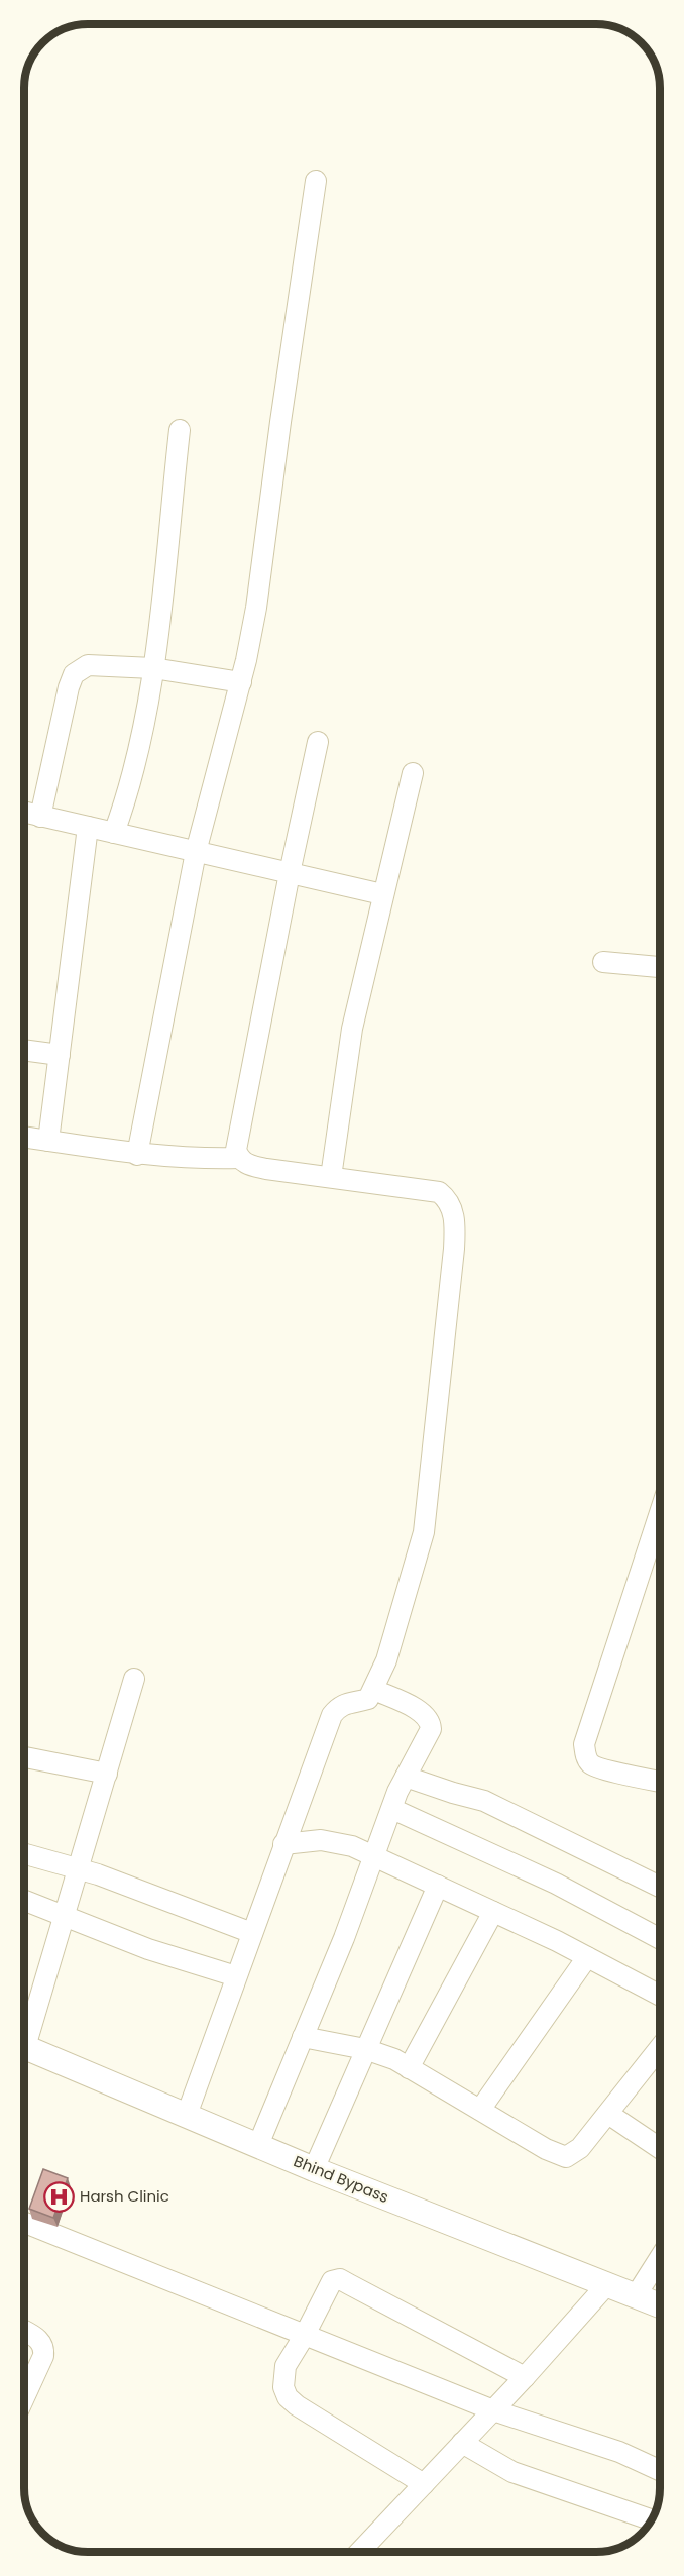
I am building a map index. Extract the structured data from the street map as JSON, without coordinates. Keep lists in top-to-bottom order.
{
  "streets": {
    "street": ["Bhind Bypass"]
  },
  "places": {
    "hospital": ["Harsh Clinic"]
  }
}
